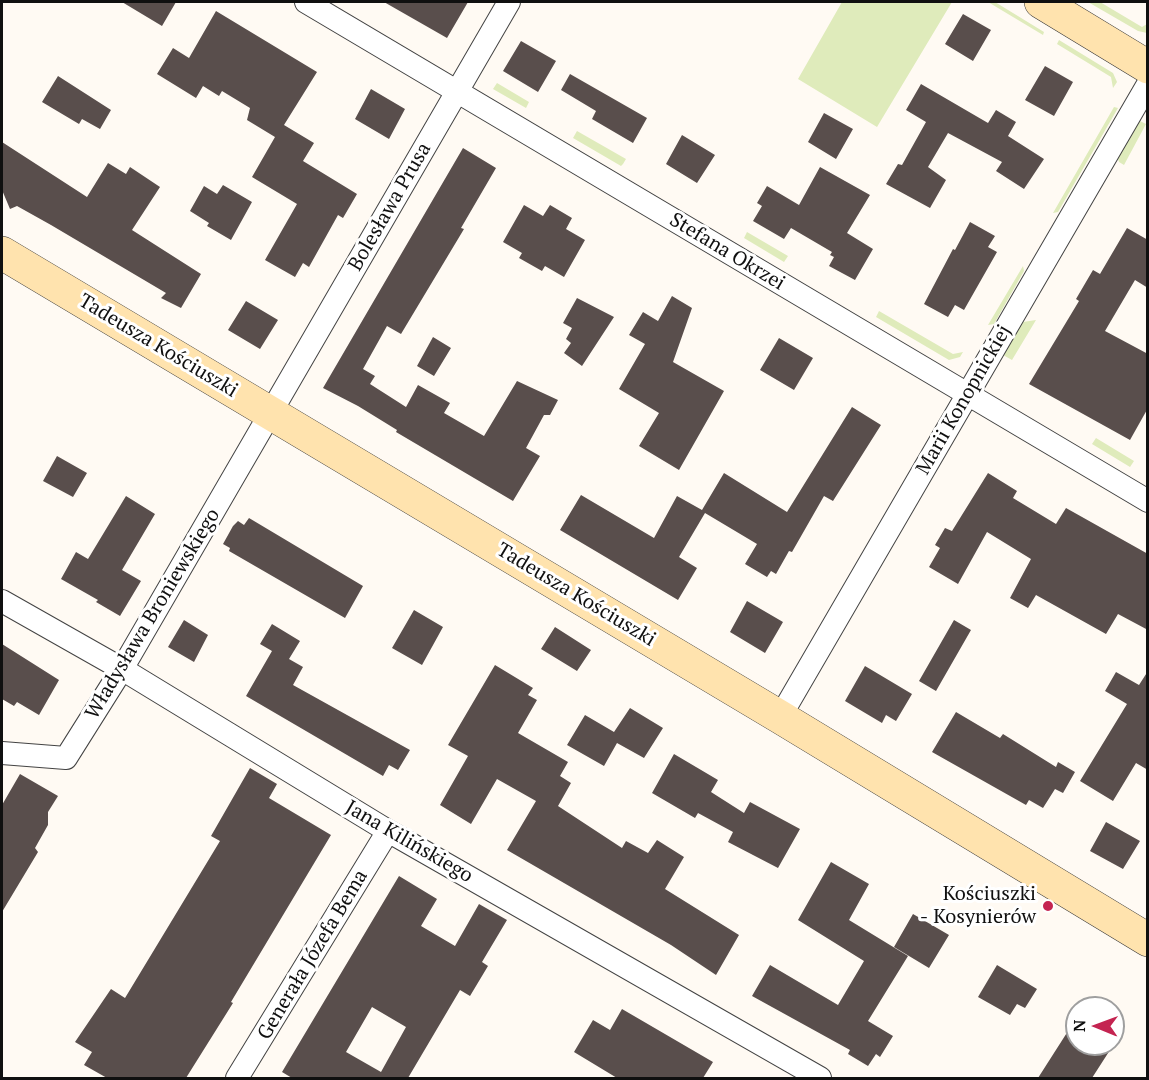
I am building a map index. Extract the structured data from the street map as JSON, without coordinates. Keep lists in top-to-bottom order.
{
  "streets": {
    "street": [
      "Bolesława Prusa",
      "Stefana Okrzei",
      "Tadeusza Kościuszki",
      "Marii Konopnickiej",
      "Władysława Broniewskiego",
      "Jana Kilińskiego",
      "Generała Józefa Bema"
    ]
  },
  "crossings": [
    ["Bolesława Prusa", "Stefana Okrzei"],
    ["Bolesława Prusa", "Tadeusza Kościuszki"],
    ["Bolesława Prusa", "Władysława Broniewskiego"],
    ["Stefana Okrzei", "Marii Konopnickiej"],
    ["Tadeusza Kościuszki", "Marii Konopnickiej"],
    ["Tadeusza Kościuszki", "Władysława Broniewskiego"],
    ["Władysława Broniewskiego", "Jana Kilińskiego"],
    ["Jana Kilińskiego", "Generała Józefa Bema"]
  ],
  "places": ["Kościuszki - Kosynierów"],
  "north": "left"
}
